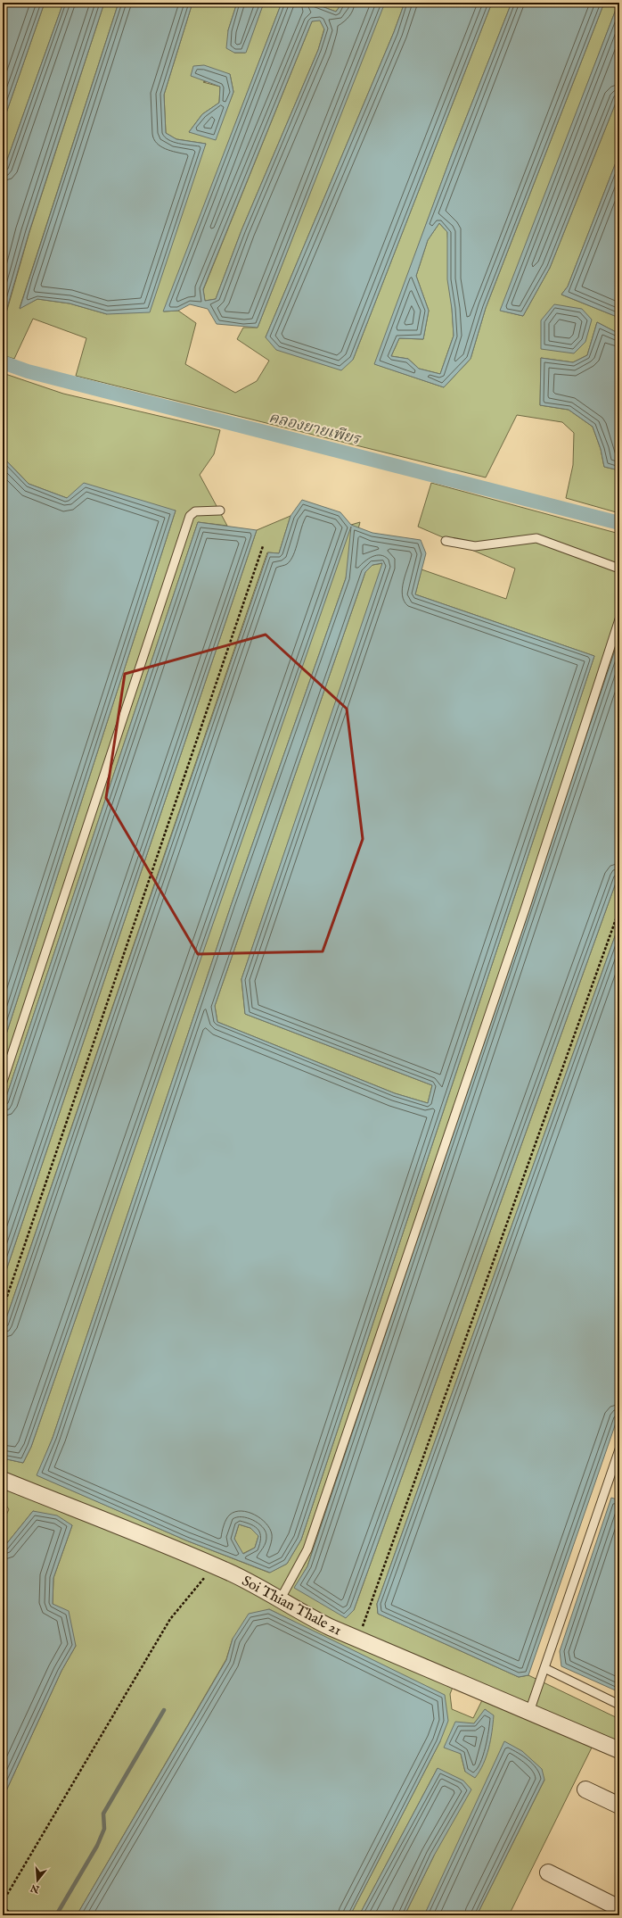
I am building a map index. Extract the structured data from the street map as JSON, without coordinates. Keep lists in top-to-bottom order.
{
  "streets": {
    "street": ["Soi Thian Thale 21"]
  },
  "water": ["คลองยายเพียร"],
  "north": "bottom"
}
